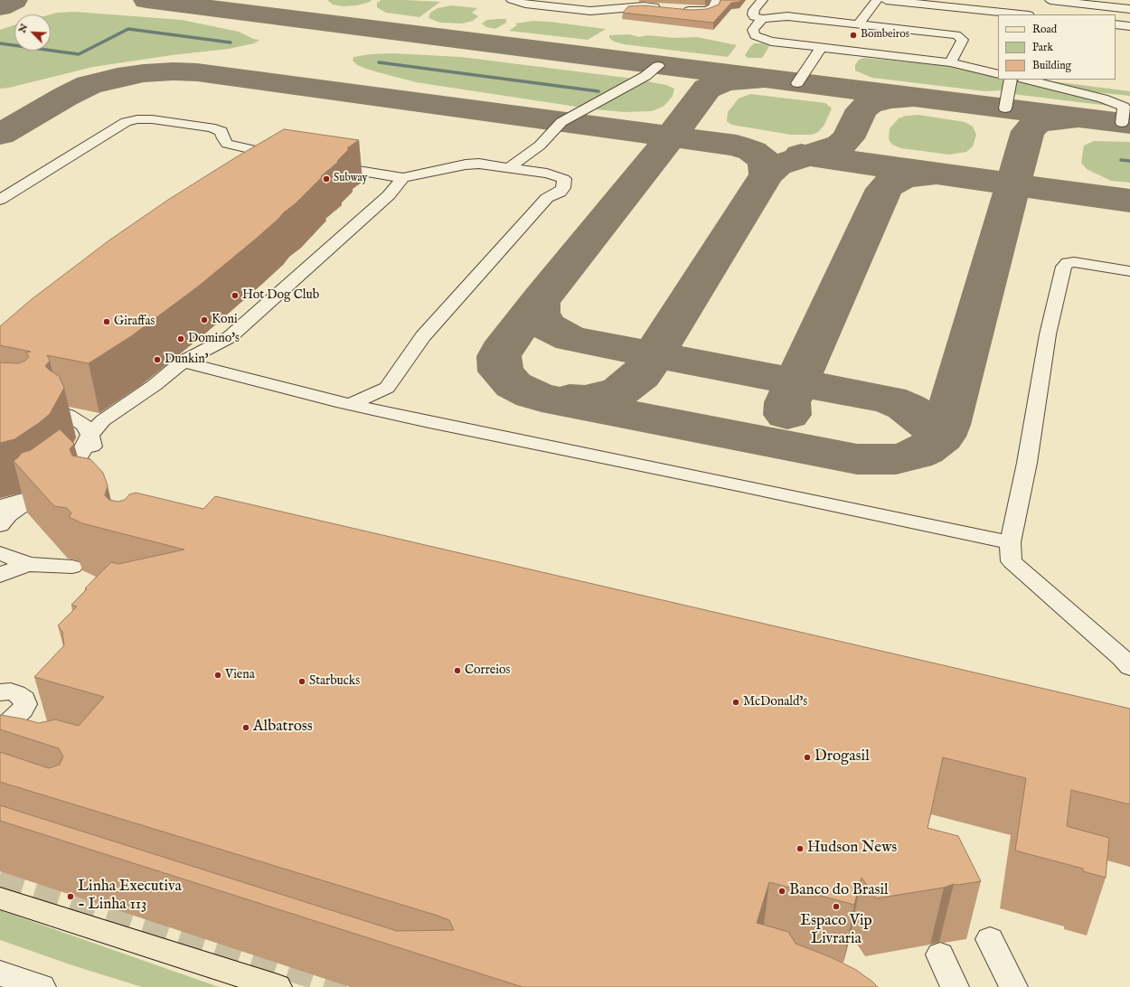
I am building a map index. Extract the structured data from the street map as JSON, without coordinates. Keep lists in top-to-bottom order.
{
  "places": [
    "Bombeiros",
    "Subway",
    "Hot Dog Club",
    "Koni",
    "Giraffas",
    "Domino's",
    "Dunkin'",
    "Correios",
    "Viena",
    "Starbucks",
    "McDonald's",
    "Albatross",
    "Drogasil",
    "Hudson News",
    "Banco do Brasil",
    "Linha Executiva - Linha 113",
    "Espaco Vip Livraria"
  ],
  "legend": ["Road", "Park", "Building"],
  "north": "top left"
}
